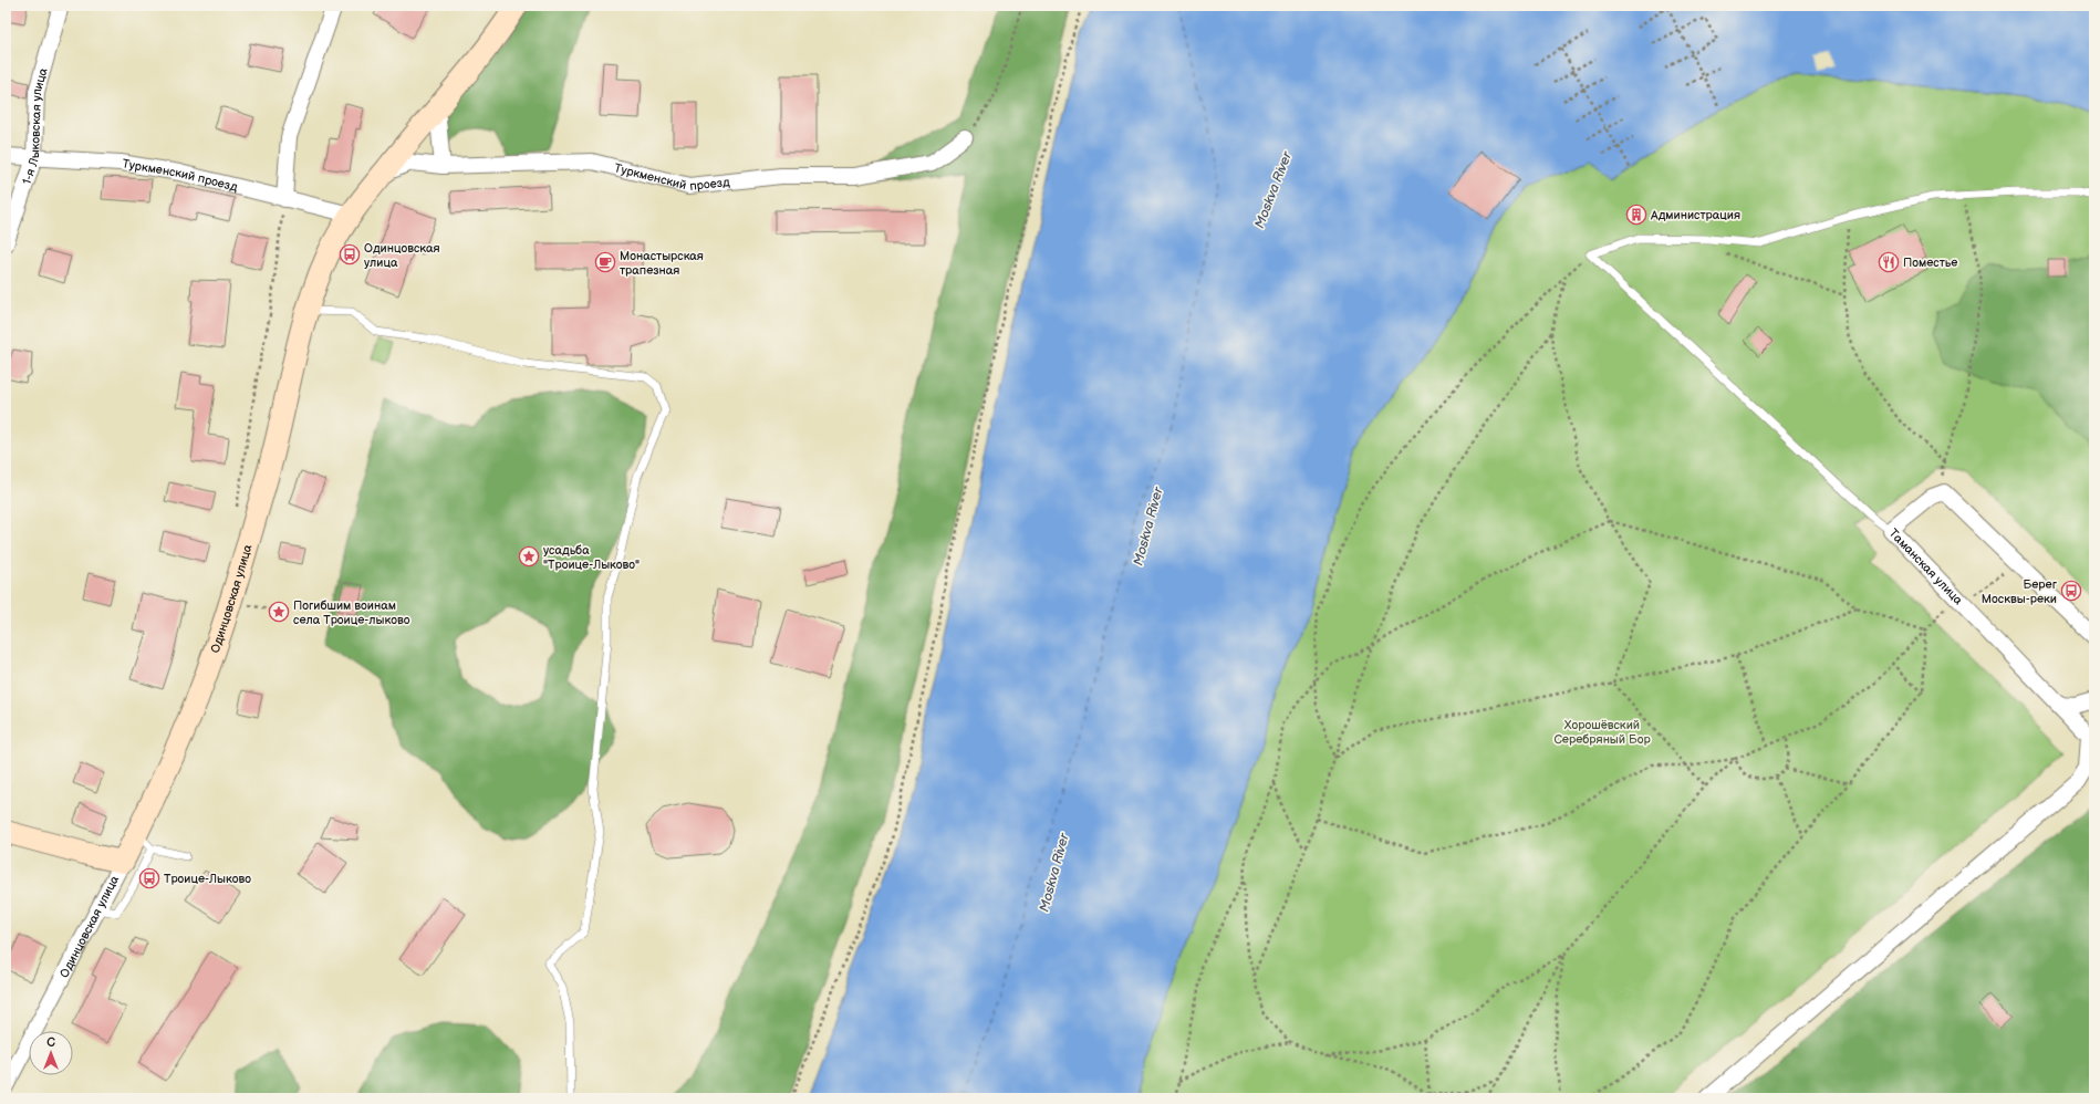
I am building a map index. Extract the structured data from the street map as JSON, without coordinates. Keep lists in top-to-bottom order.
{
  "streets": {
    "street": [
      "1-я Лыковская улица",
      "Туркменский проезд",
      "Таманская улица",
      "Одинцовская улица"
    ]
  },
  "crossings": [
    ["1-я Лыковская улица", "Туркменский проезд"],
    ["Туркменский проезд", "Одинцовская улица"]
  ],
  "water": ["Moskva River"],
  "parks": ["Хорошёвский Серебряный Бор"],
  "places": {
    "building": ["Администрация"],
    "bus stop": ["Одинцовская улица", "Берег Москвы-реки", "Троице-Лыково"],
    "cafe": ["Монастырская трапезная"],
    "restaurant": ["Поместье"],
    "place": ["усадьба \"Троице-Лыково\"", "Погибшим воинам села Троице-лыково"]
  },
  "north": "top"
}
